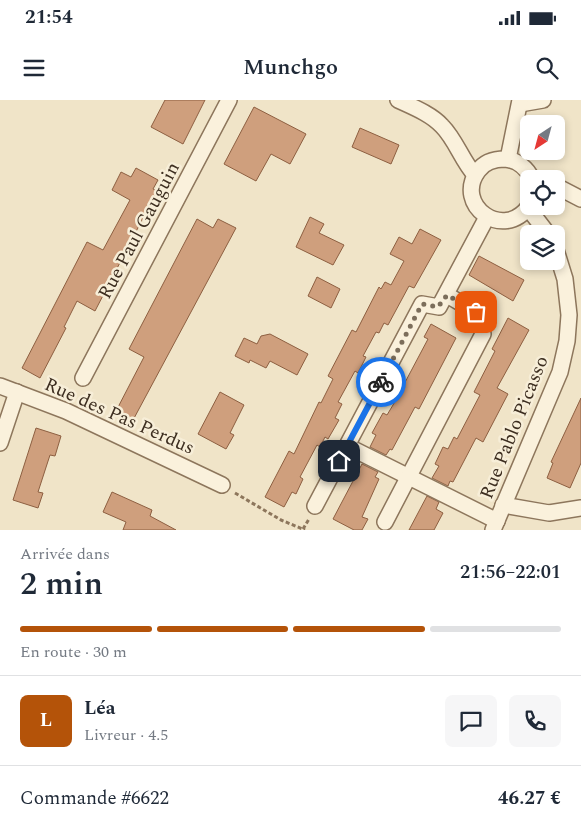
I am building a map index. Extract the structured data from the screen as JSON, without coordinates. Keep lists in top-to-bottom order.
{
  "streets": {
    "street": ["Rue Paul Gauguin", "Rue des Pas Perdus", "Rue Pablo Picasso"]
  },
  "north": "bottom left",
  "page": {
    "status": "21:54",
    "header": "Munchgo",
    "heading": ["2 min", "Arrivée dans", "21:56–22:01"],
    "panel": [
      "Léa",
      "Livreur · 4.5",
      "Commande #6622",
      "46.27 €"
    ],
    "bar": "En route · 30 m",
    "round": "L"
  }
}
